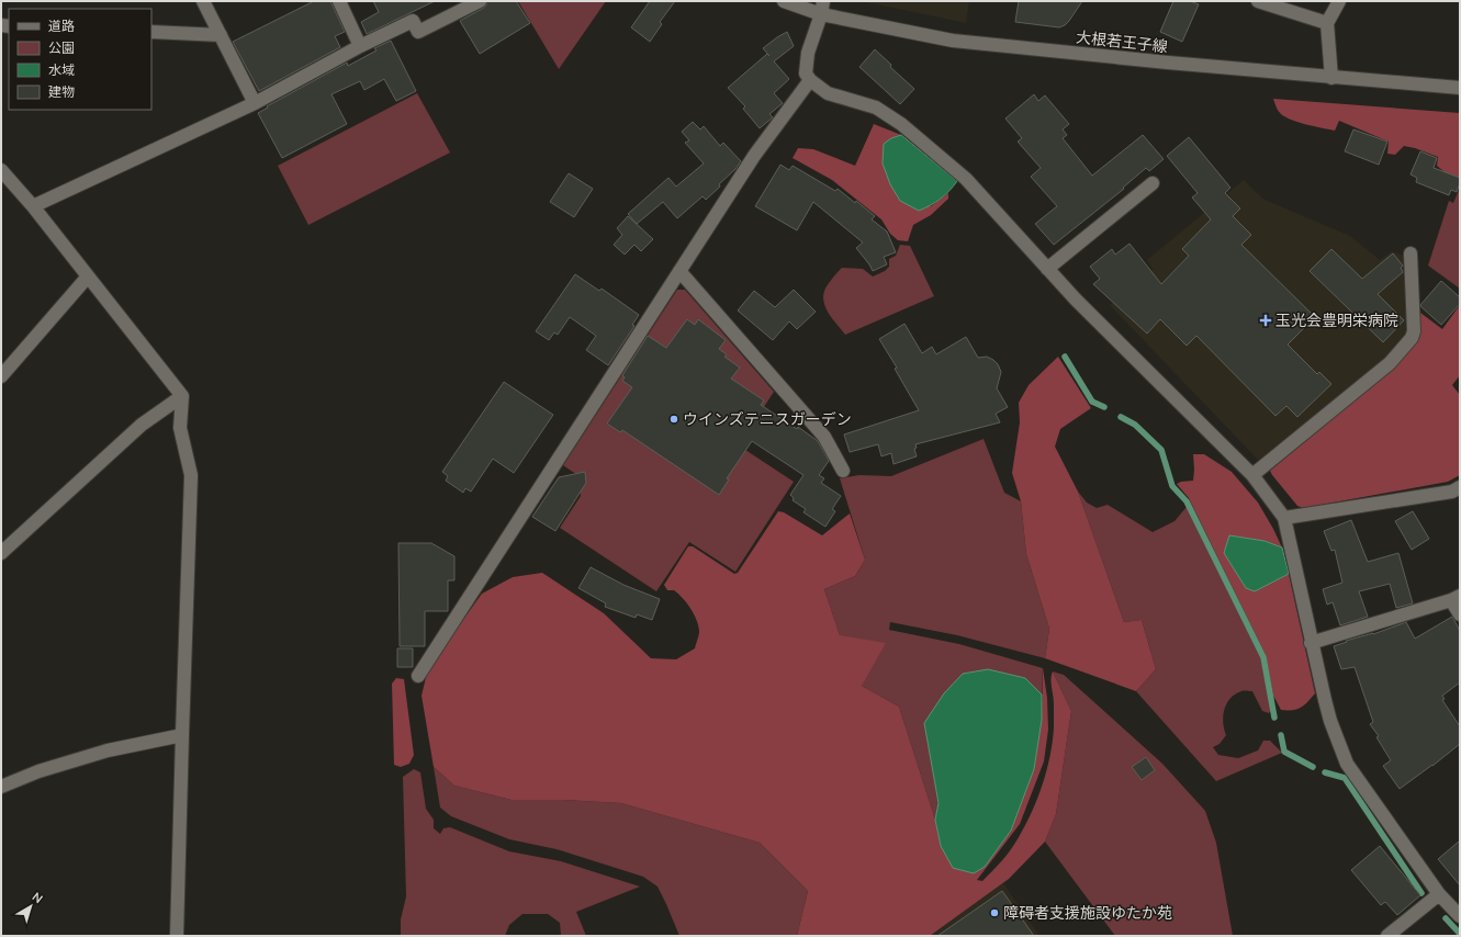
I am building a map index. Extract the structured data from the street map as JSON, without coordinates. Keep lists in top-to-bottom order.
{
  "streets": {
    "street": ["大根若王子線"]
  },
  "places": {
    "health": ["玉光会豊明栄病院"],
    "other": ["ウインズテニスガーデン", "障碍者支援施設ゆたか苑"]
  },
  "legend": [
    "道路",
    "公園",
    "水域",
    "建物"
  ],
  "north": "top right"
}
